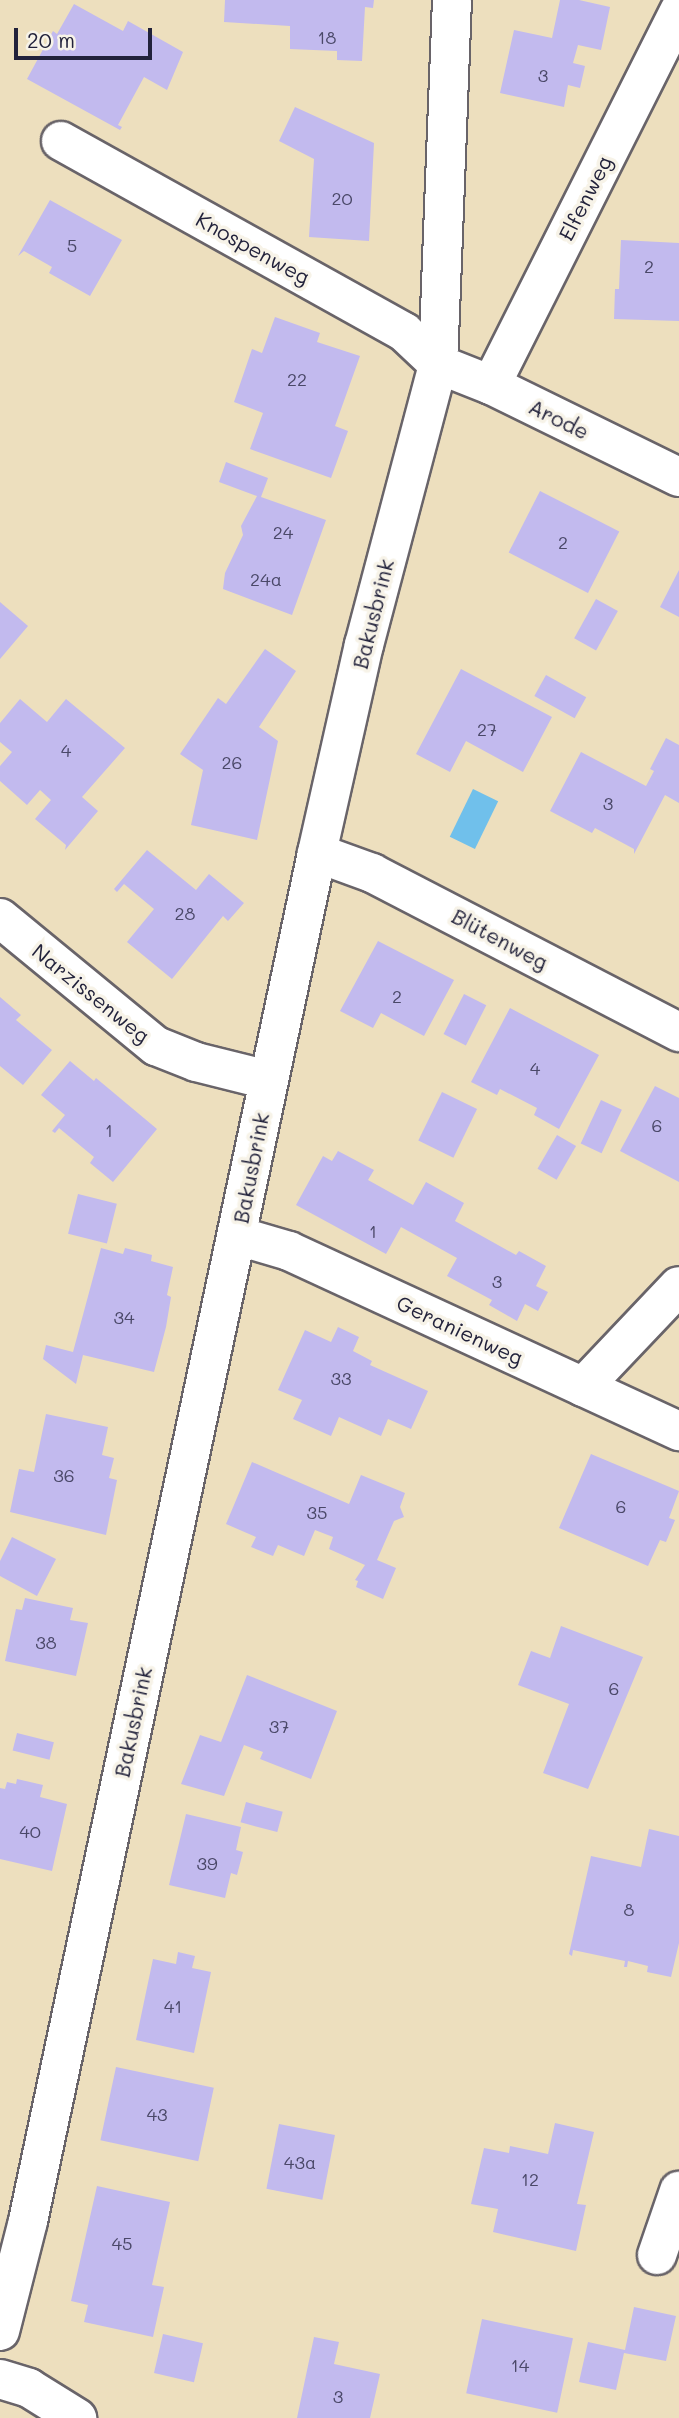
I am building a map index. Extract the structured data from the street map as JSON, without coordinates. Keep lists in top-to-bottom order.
{
  "streets": {
    "street": [
      "Elfenweg",
      "Knospenweg",
      "Arode",
      "Bakusbrink",
      "Blütenweg",
      "Narzissenweg",
      "Geranienweg"
    ]
  },
  "crossings": [
    ["Elfenweg", "Arode"],
    ["Knospenweg", "Arode"],
    ["Knospenweg", "Bakusbrink"],
    ["Arode", "Bakusbrink"],
    ["Bakusbrink", "Blütenweg"],
    ["Bakusbrink", "Narzissenweg"],
    ["Bakusbrink", "Geranienweg"]
  ],
  "house_numbers": [
    "18",
    "3",
    "20",
    "5",
    "2",
    "22",
    "24",
    "2",
    "24a",
    "27",
    "4",
    "26",
    "3",
    "28",
    "2",
    "4",
    "6",
    "1",
    "1",
    "3",
    "34",
    "33",
    "36",
    "6",
    "35",
    "38",
    "6",
    "37",
    "40",
    "39",
    "8",
    "41",
    "43",
    "43a",
    "12",
    "45",
    "14",
    "3"
  ],
  "scale_bar": "20 m"
}
